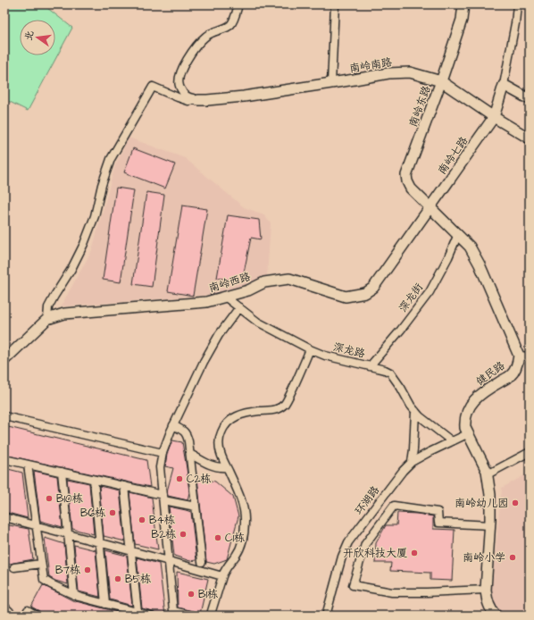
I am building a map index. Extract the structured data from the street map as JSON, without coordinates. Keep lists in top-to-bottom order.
{
  "streets": {
    "street": [
      "南岭南路",
      "南岭东路",
      "南岭七路",
      "南岭西路",
      "深龙街",
      "深龙路",
      "健民路",
      "环湖路"
    ]
  },
  "crossings": [
    ["南岭南路", "南岭东路"],
    ["南岭南路", "南岭七路"],
    ["南岭东路", "南岭七路"],
    ["南岭东路", "南岭西路"],
    ["南岭七路", "南岭西路"],
    ["南岭西路", "深龙路"],
    ["深龙街", "深龙路"],
    ["深龙路", "环湖路"],
    ["健民路", "环湖路"]
  ],
  "places": [
    "C2栋",
    "B10栋",
    "南岭幼儿园",
    "B6栋",
    "B4栋",
    "B2栋",
    "C1栋",
    "开欣科技大厦",
    "南岭小学",
    "B7栋",
    "B5栋",
    "B1栋"
  ],
  "north": "left"
}
